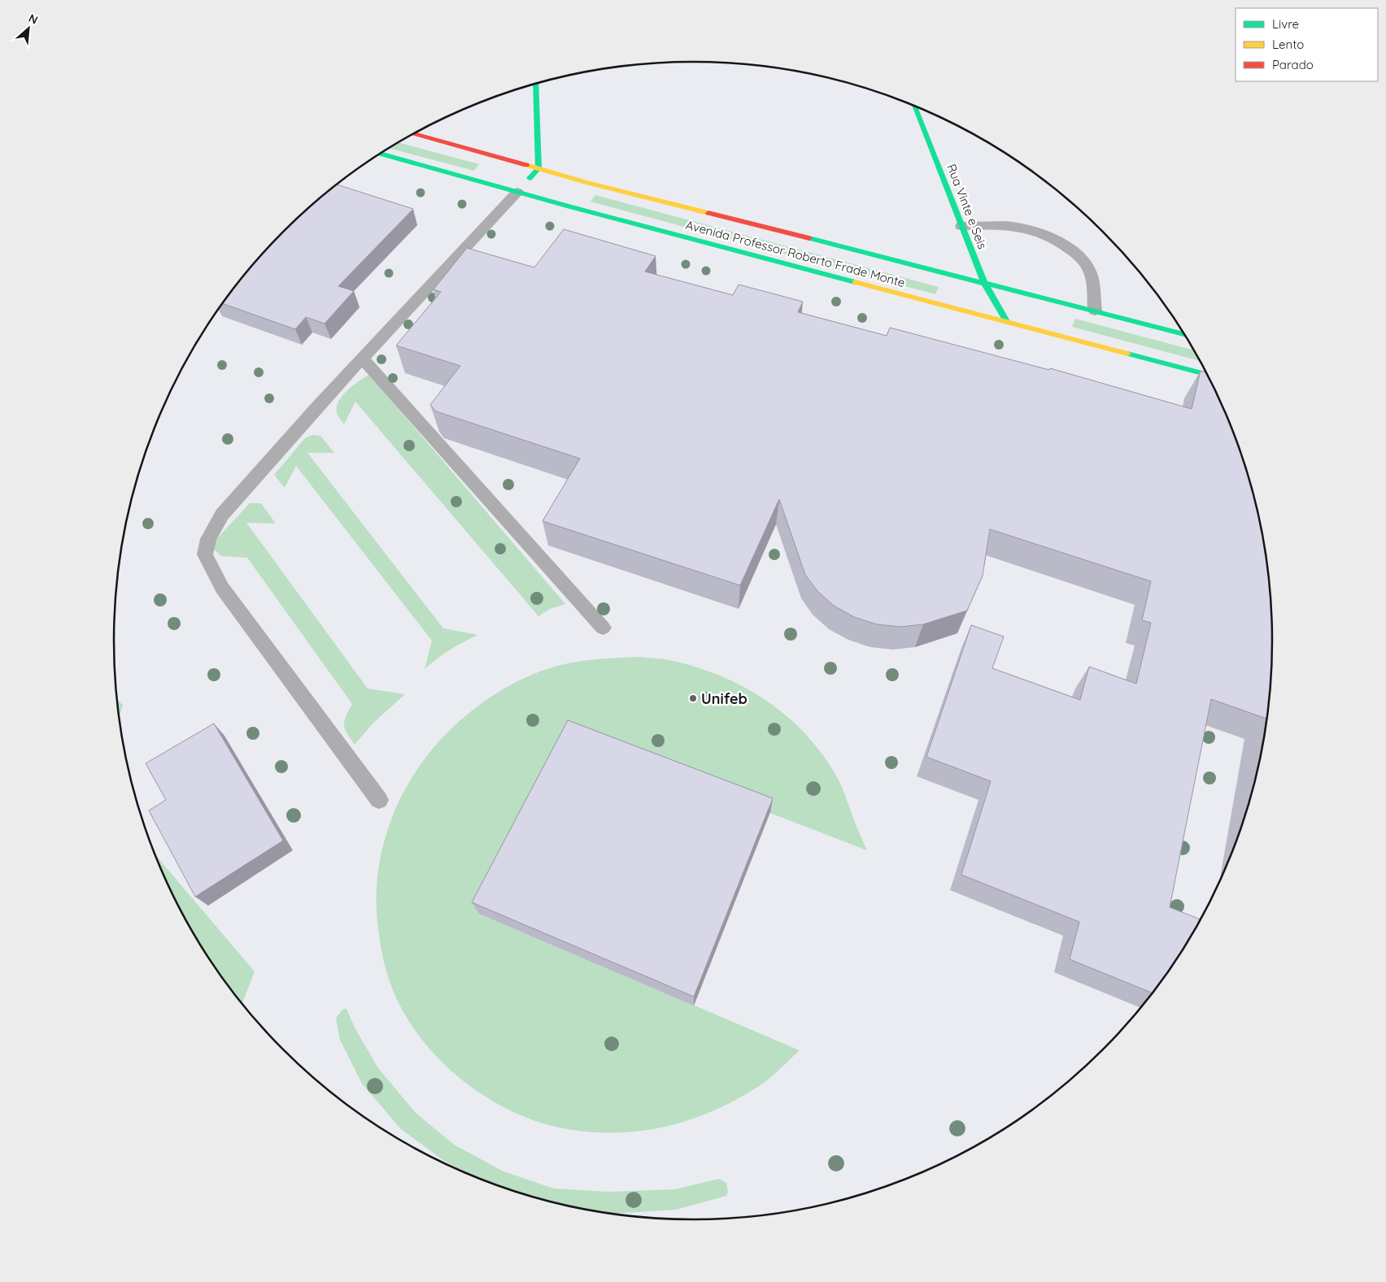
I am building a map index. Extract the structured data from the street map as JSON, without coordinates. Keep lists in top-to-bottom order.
{
  "streets": {
    "main road": ["Rua Vinte e Seis", "Avenida Professor Roberto Frade Monte"]
  },
  "crossings": [
    ["Rua Vinte e Seis", "Avenida Professor Roberto Frade Monte"]
  ],
  "places": ["Unifeb"],
  "legend": ["Livre", "Lento", "Parado"],
  "north": "top right"
}
